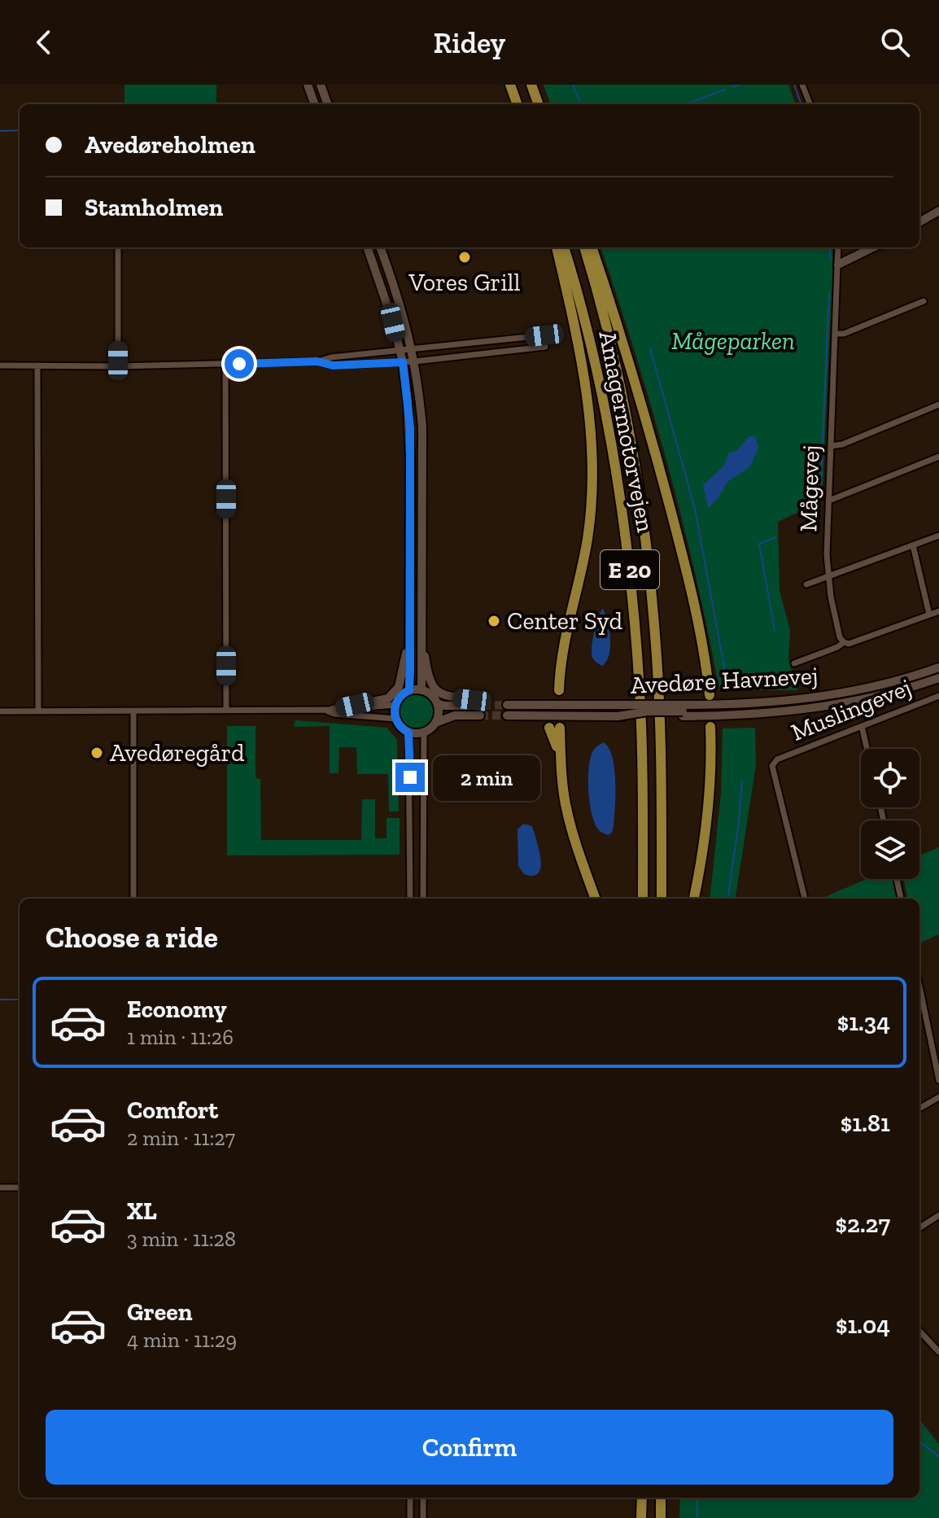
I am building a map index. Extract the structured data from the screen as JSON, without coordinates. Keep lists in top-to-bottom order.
{
  "streets": {
    "highway": ["Amagermotorvejen", "E 20"],
    "street": ["Mågevej", "Avedøre Havnevej", "Muslingevej"]
  },
  "parks": ["Mågeparken"],
  "places": ["Vores Grill", "Center Syd", "Avedøregård"],
  "page": {
    "header": "Ridey",
    "banner": ["Avedøreholmen", "Stamholmen"],
    "bubble": "2 min",
    "heading": "Choose a ride",
    "list": [
      {
        "name": "Economy",
        "note": "1 min · 11:26",
        "value": "$1.34"
      },
      {
        "name": "Comfort",
        "note": "2 min · 11:27",
        "value": "$1.81"
      },
      {
        "name": "XL",
        "note": "3 min · 11:28",
        "value": "$2.27"
      },
      {
        "name": "Green",
        "note": "4 min · 11:29",
        "value": "$1.04"
      }
    ],
    "buttons": "Confirm"
  }
}
